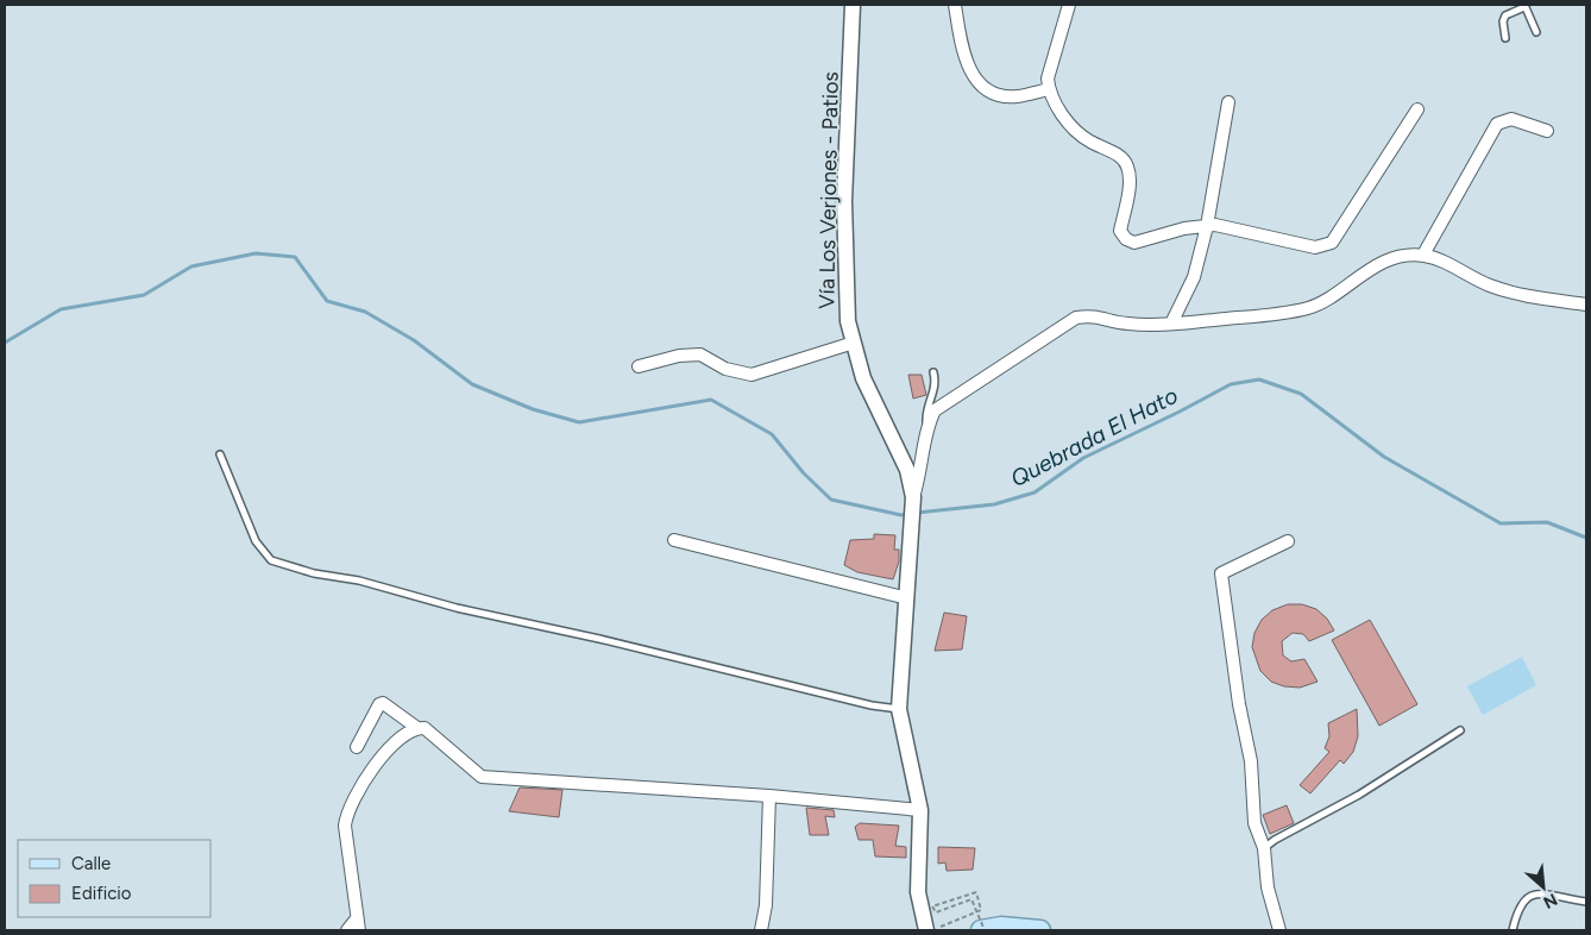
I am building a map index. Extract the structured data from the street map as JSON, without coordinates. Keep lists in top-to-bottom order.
{
  "streets": {
    "street": ["Vía Los Verjones - Patios"]
  },
  "water": ["Quebrada El Hato"],
  "legend": ["Calle", "Edificio"],
  "north": "bottom right"
}
